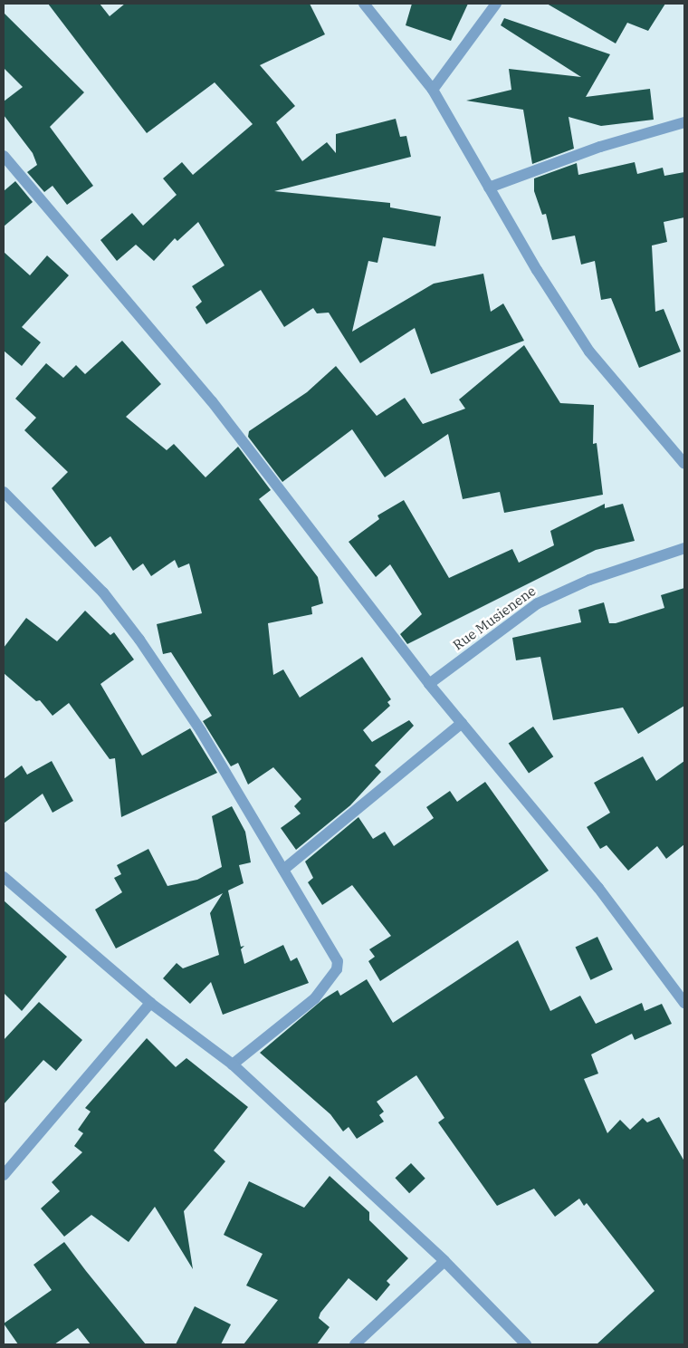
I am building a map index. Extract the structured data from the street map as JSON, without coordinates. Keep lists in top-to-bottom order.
{
  "streets": {
    "street": ["Rue Musienene"]
  }
}
